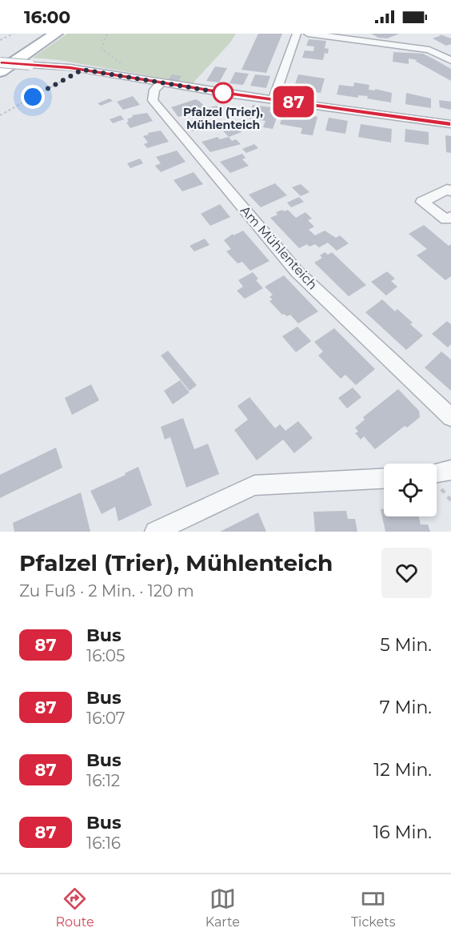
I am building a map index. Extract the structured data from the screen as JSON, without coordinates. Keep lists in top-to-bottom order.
{
  "streets": {
    "street": ["Am Mühlenteich"]
  },
  "places": ["Pfalzel (Trier), Mühlenteich"],
  "lines": ["bus line 87"],
  "page": {
    "status": "16:00",
    "on_map": "87",
    "heading": ["Pfalzel (Trier), Mühlenteich", "Zu Fuß · 2 Min. · 120 m"],
    "list": [
      {
        "mark": "87",
        "name": "Bus",
        "note": "16:05",
        "value": "5 Min."
      },
      {
        "mark": "87",
        "name": "Bus",
        "note": "16:07",
        "value": "7 Min."
      },
      {
        "mark": "87",
        "name": "Bus",
        "note": "16:12",
        "value": "12 Min."
      },
      {
        "mark": "87",
        "name": "Bus",
        "note": "16:16",
        "value": "16 Min."
      }
    ],
    "tabs": ["Route", "Karte", "Tickets"]
  }
}
